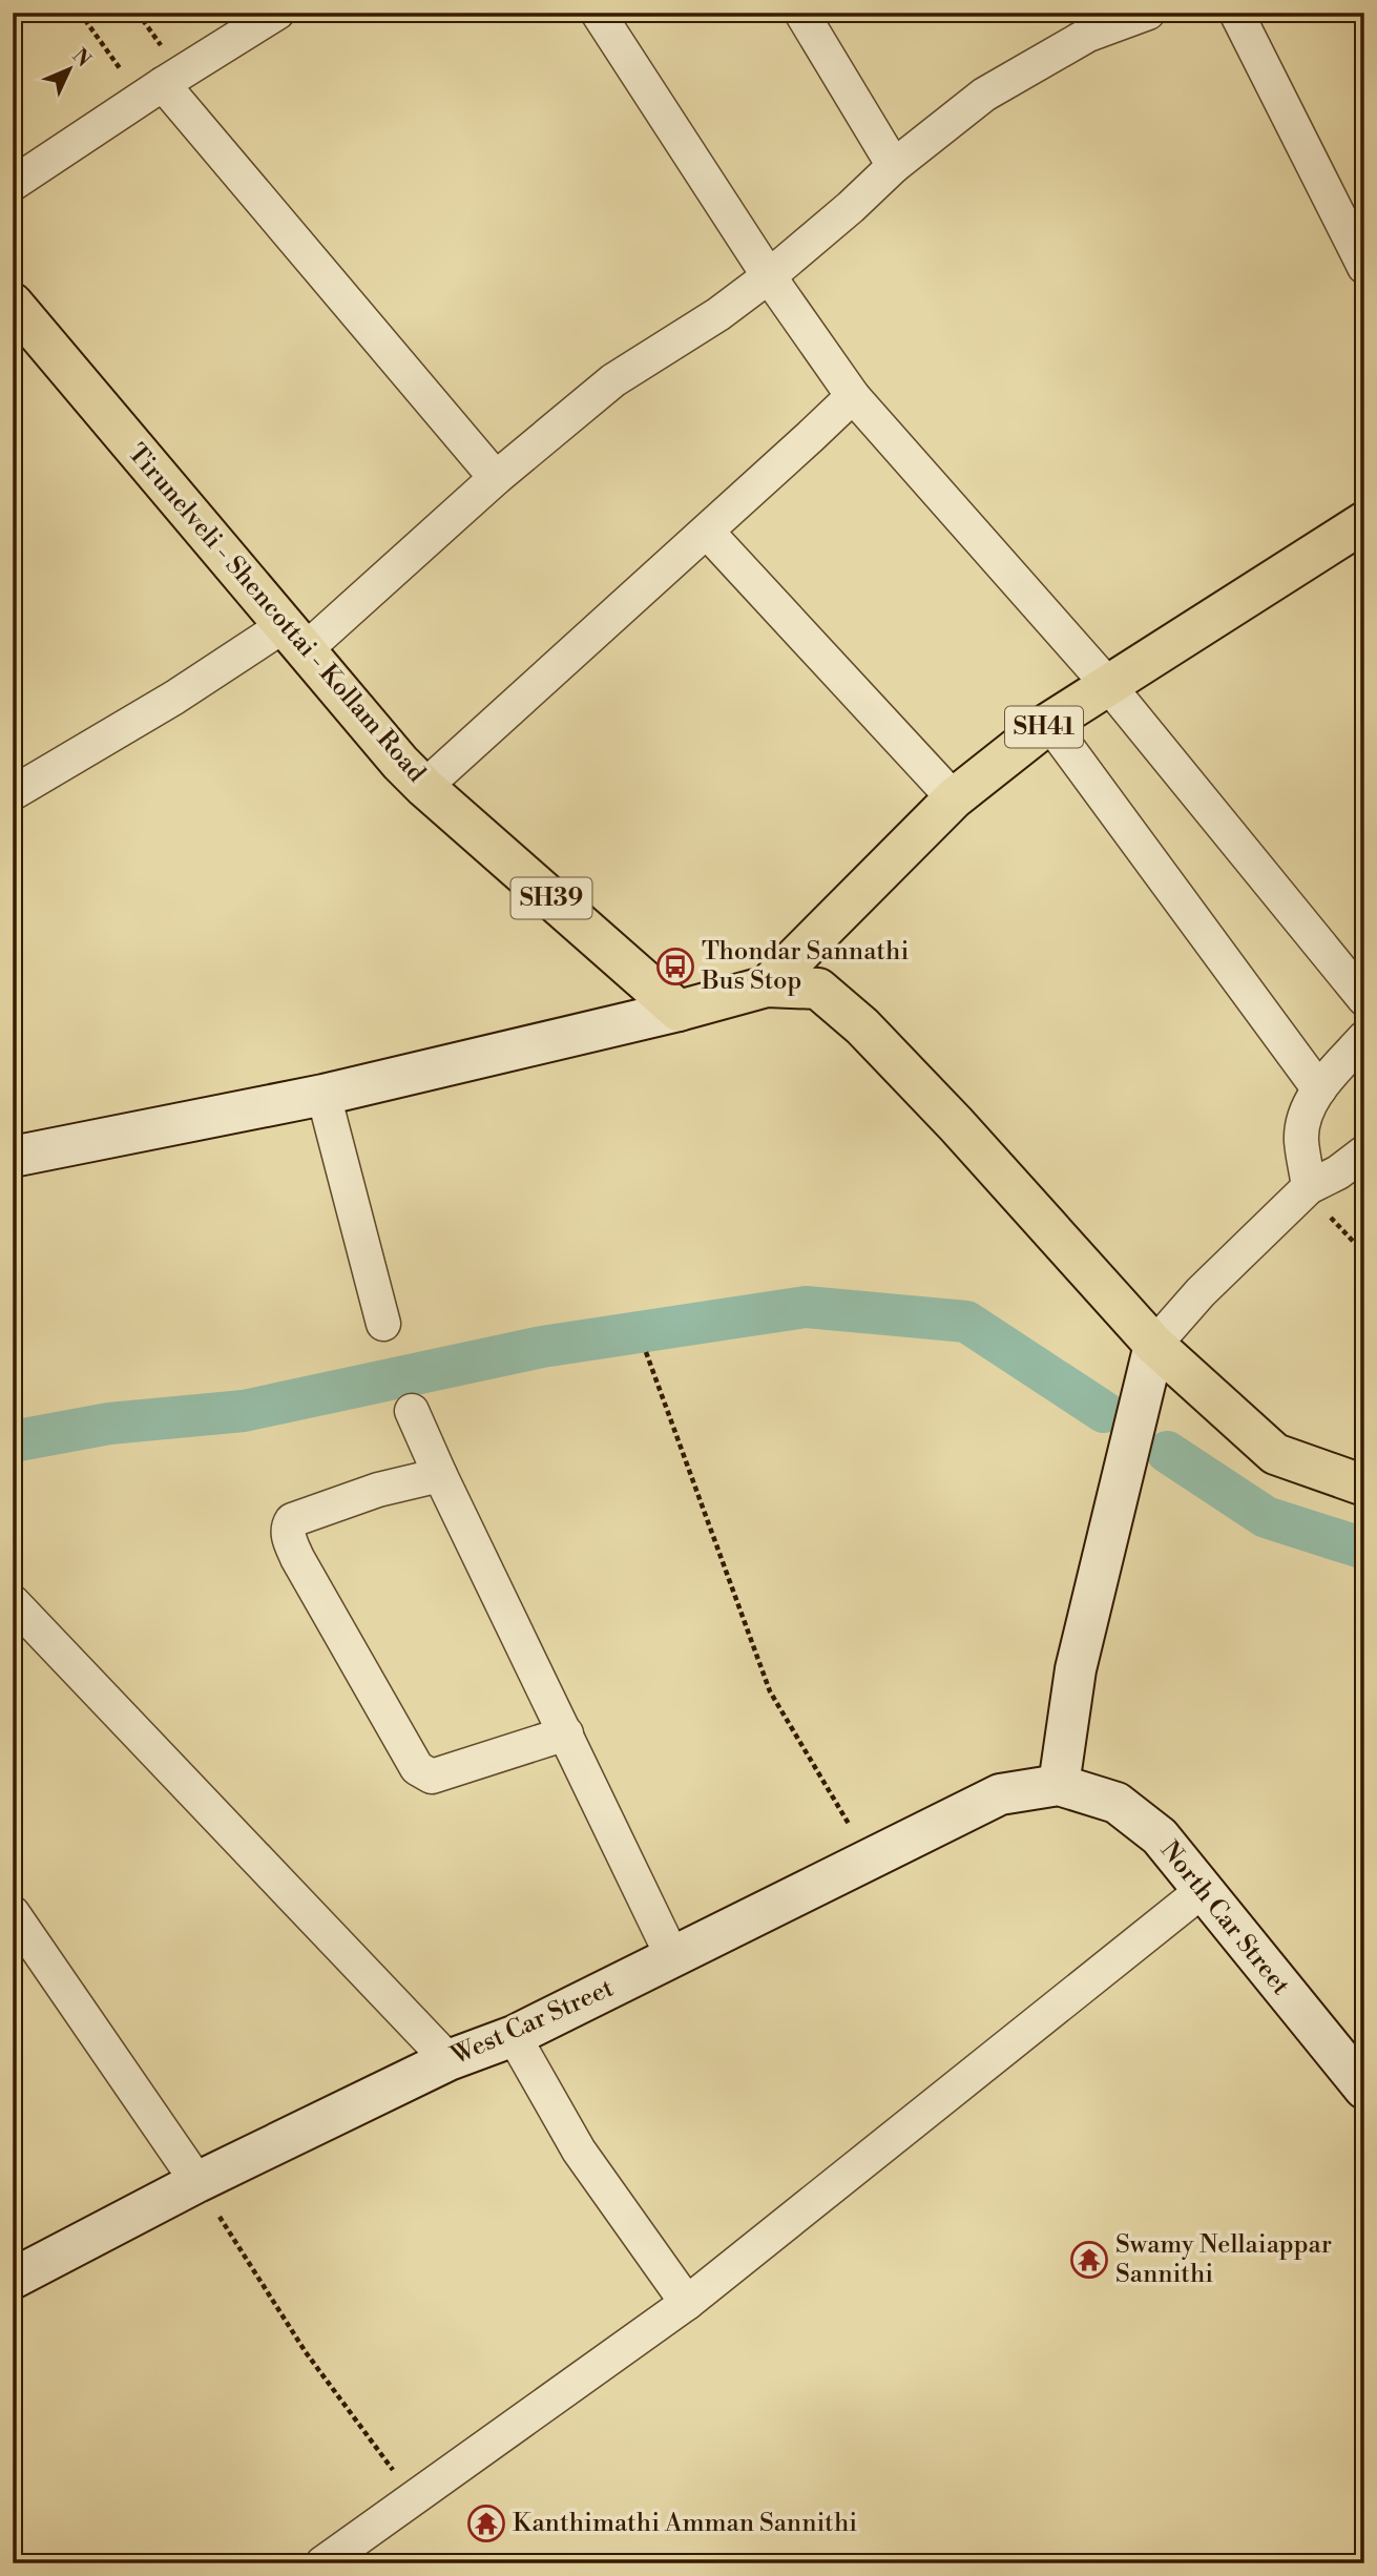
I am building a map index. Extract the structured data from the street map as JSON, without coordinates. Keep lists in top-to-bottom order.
{
  "streets": {
    "main road": [
      "Tirunelveli - Shencottai - Kollam Road",
      "SH41",
      "SH39",
      "North Car Street",
      "West Car Street"
    ]
  },
  "crossings": [
    ["North Car Street", "West Car Street"]
  ],
  "places": {
    "bus stop": ["Thondar Sannathi Bus Stop"],
    "temple": ["Swamy Nellaiappar Sannithi", "Kanthimathi Amman Sannithi"]
  },
  "north": "top right"
}
